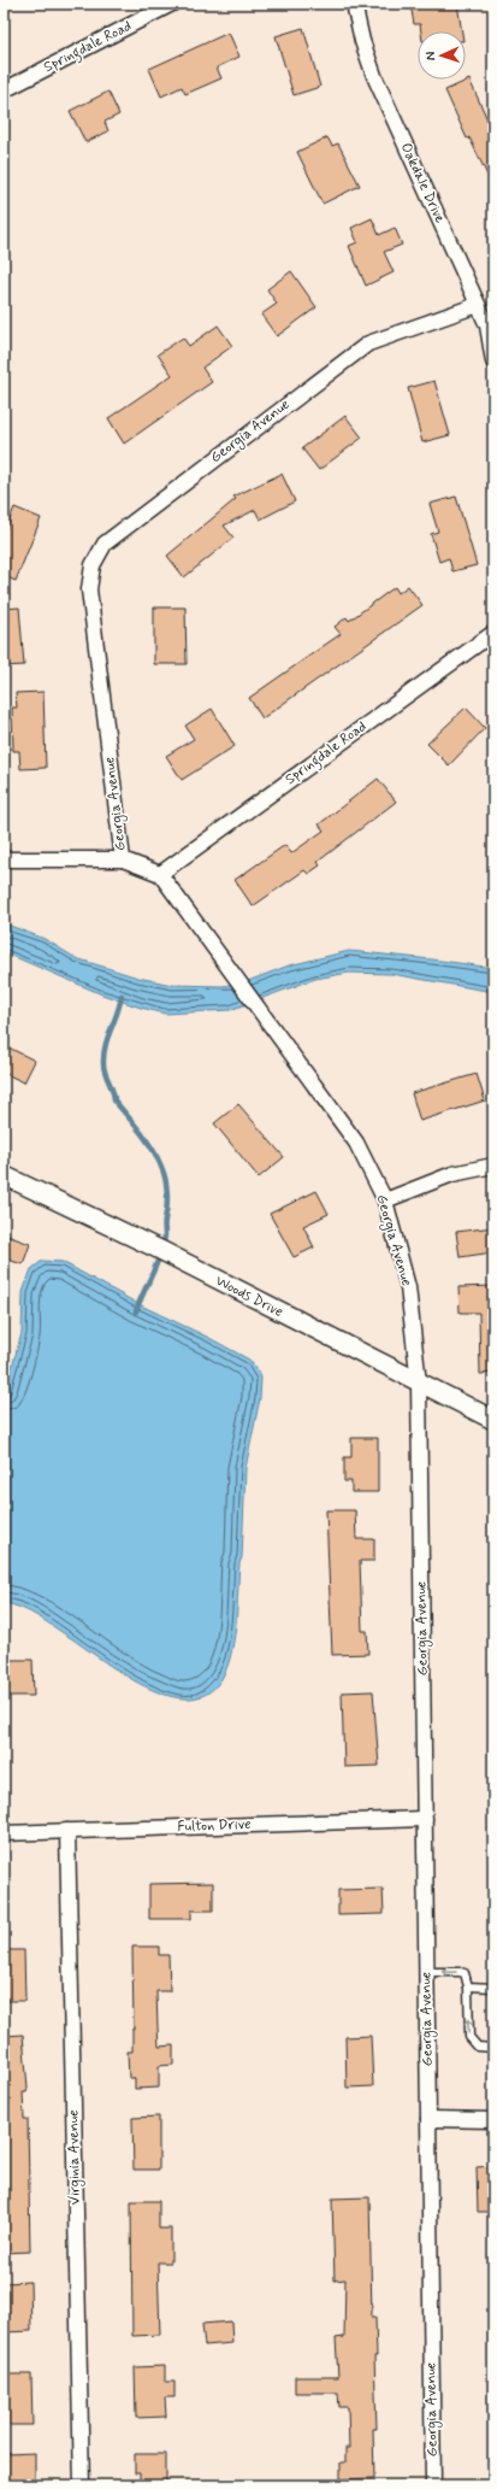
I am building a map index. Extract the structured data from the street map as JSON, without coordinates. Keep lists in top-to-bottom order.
{
  "streets": {
    "street": [
      "Springdale Road",
      "Oakdale Drive",
      "Georgia Avenue",
      "Woods Drive",
      "Fulton Drive",
      "Virginia Avenue"
    ]
  },
  "crossings": [
    ["Springdale Road", "Georgia Avenue"],
    ["Oakdale Drive", "Georgia Avenue"],
    ["Georgia Avenue", "Woods Drive"],
    ["Georgia Avenue", "Fulton Drive"],
    ["Fulton Drive", "Virginia Avenue"]
  ],
  "north": "left"
}
